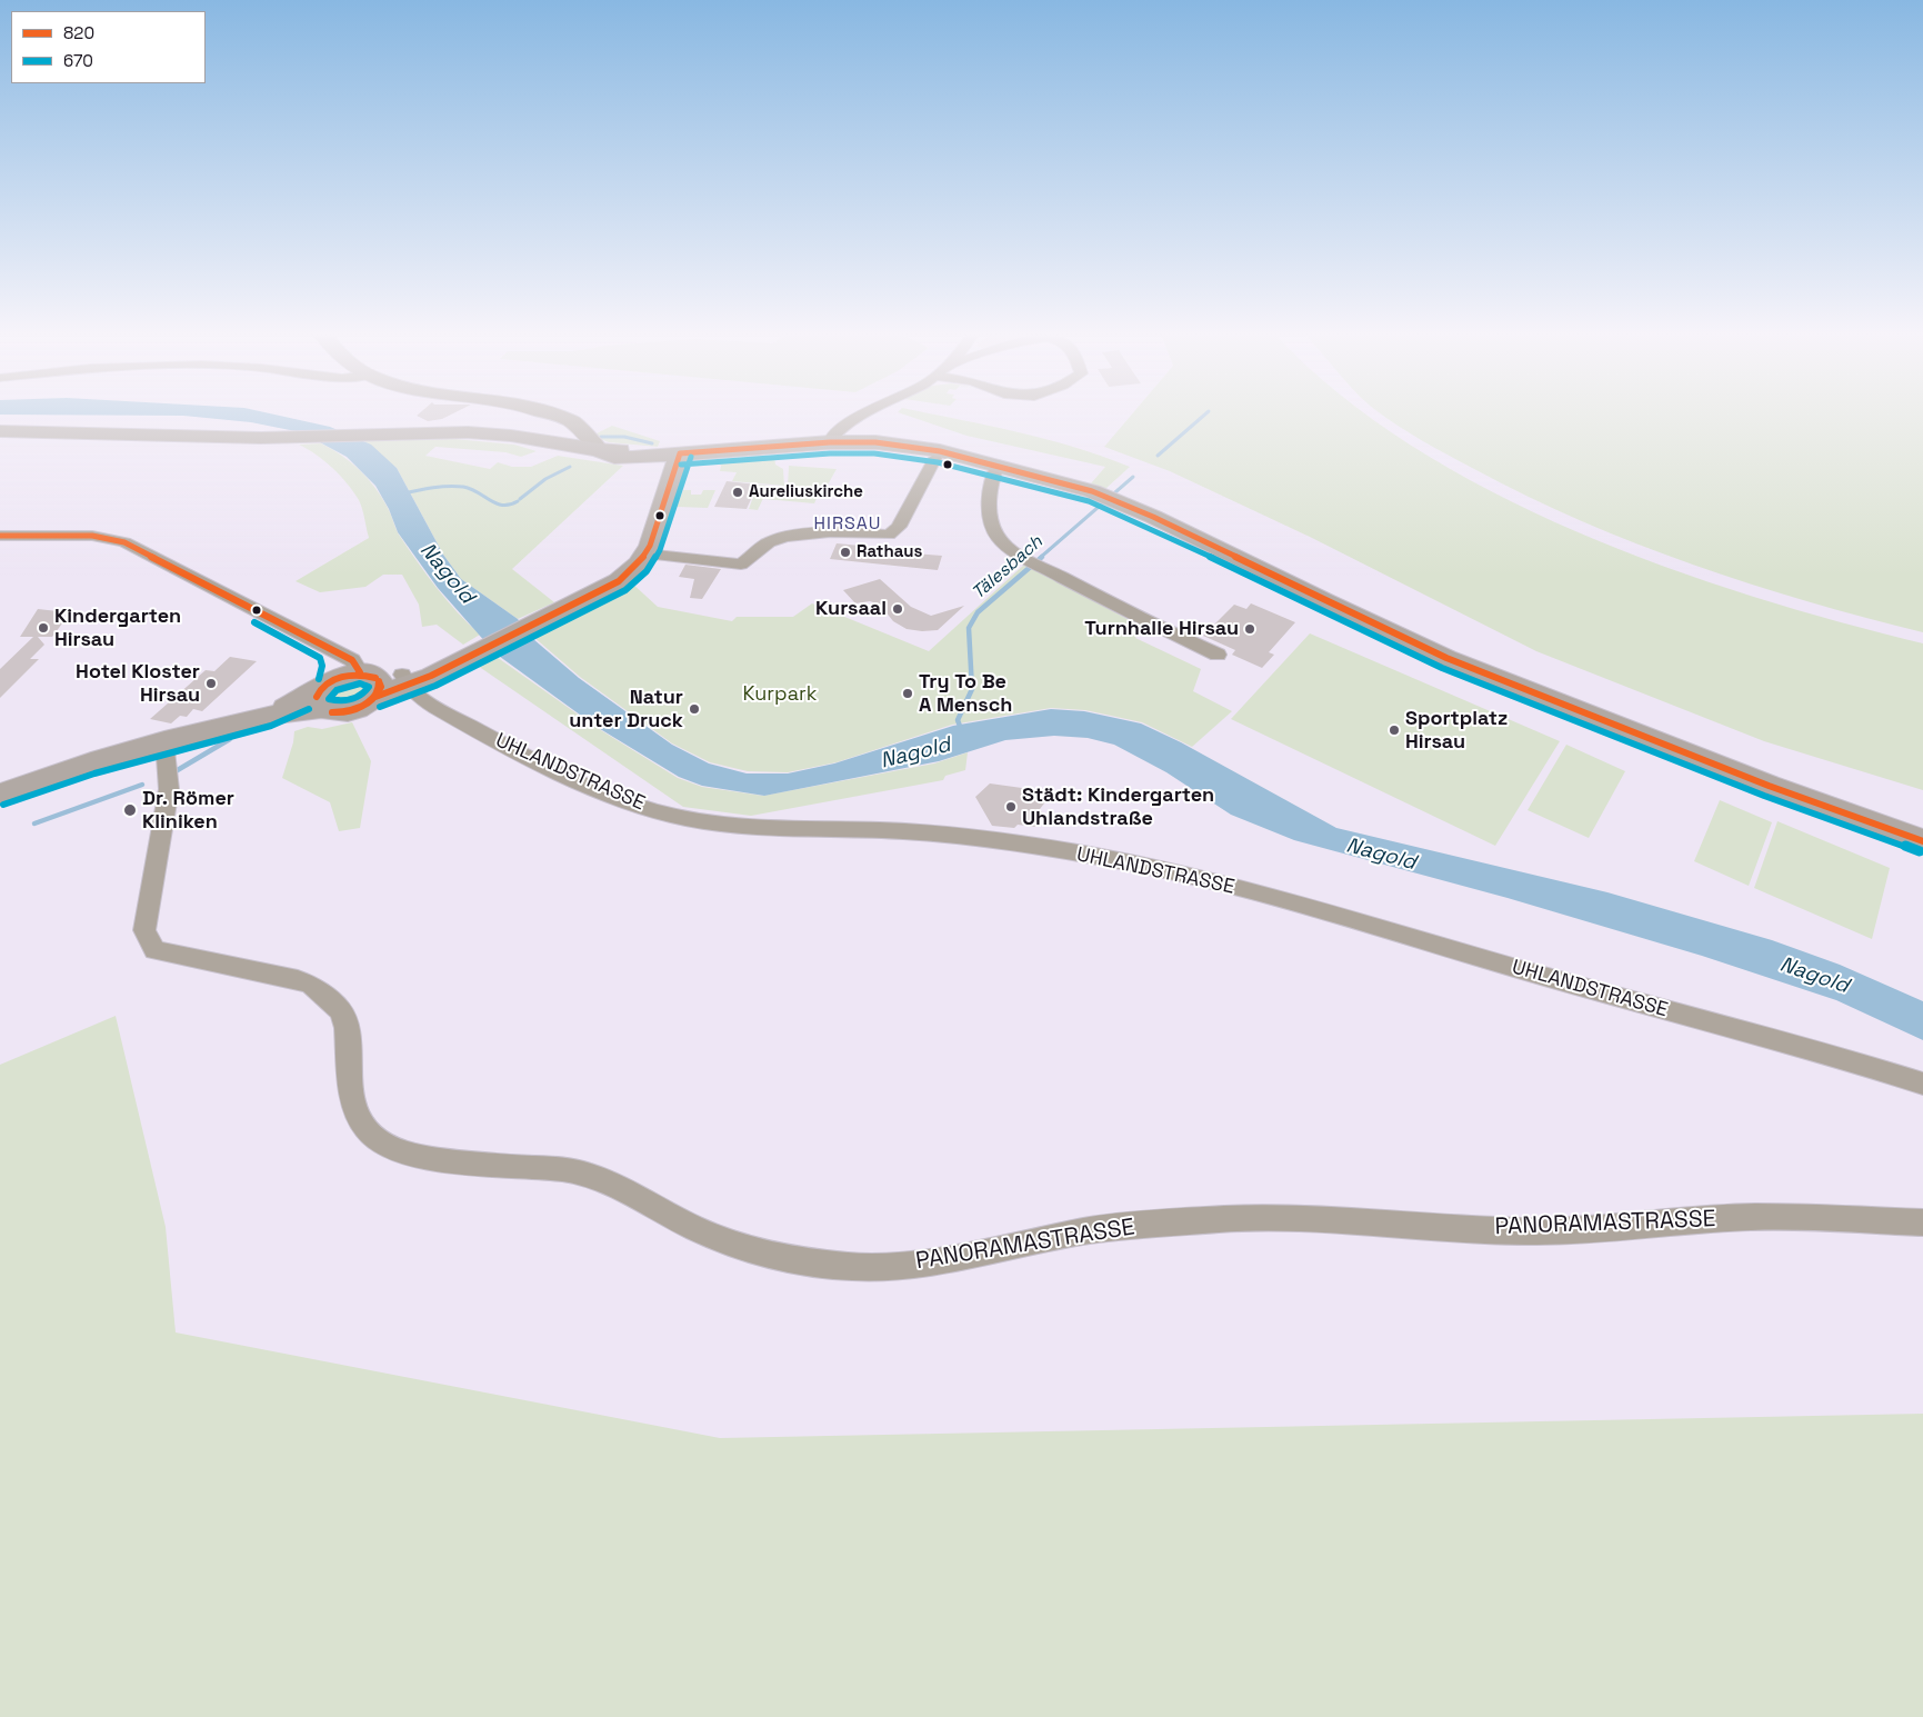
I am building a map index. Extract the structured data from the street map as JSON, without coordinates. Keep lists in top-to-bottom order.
{
  "streets": {
    "street": ["UHLANDSTRASSE", "PANORAMASTRASSE"]
  },
  "districts": ["HIRSAU"],
  "water": ["Tälesbach", "Nagold"],
  "parks": ["Kurpark"],
  "places": [
    "Aureliuskirche",
    "Rathaus",
    "Kursaal",
    "Kindergarten Hirsau",
    "Turnhalle Hirsau",
    "Hotel Kloster Hirsau",
    "Try To Be A Mensch",
    "Natur unter Druck",
    "Sportplatz Hirsau",
    "Städt: Kindergarten Uhlandstraße",
    "Dr. Römer Kliniken"
  ],
  "lines": ["transit line 820", "transit line 670"],
  "legend": ["820", "670"]
}
